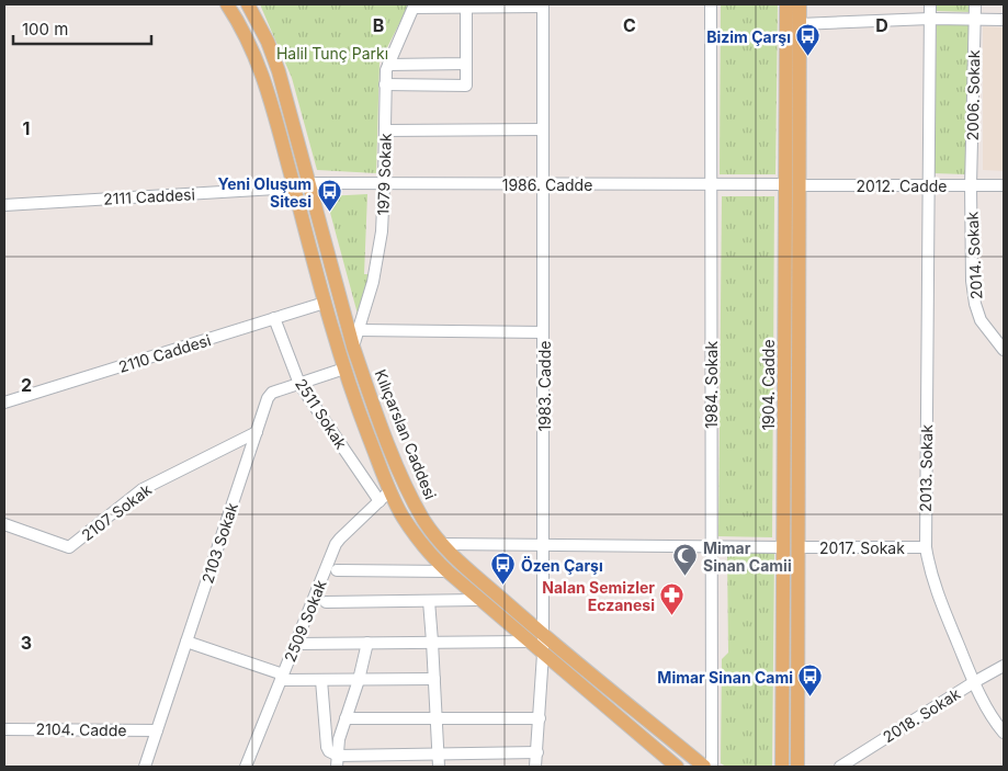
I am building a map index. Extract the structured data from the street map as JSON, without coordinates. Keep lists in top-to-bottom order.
{
  "streets": {
    "main road": ["1904. Cadde", "Kılıçarslan Caddesi"],
    "street": [
      "2006. Sokak",
      "1979 Sokak",
      "1986. Cadde",
      "2012. Cadde",
      "2111 Caddesi",
      "2014. Sokak",
      "2110 Caddesi",
      "1984. Sokak",
      "1983. Cadde",
      "2511 Sokak",
      "2013. Sokak",
      "2107 Sokak",
      "2103 Sokak",
      "2017. Sokak",
      "2509 Sokak",
      "2018. Sokak",
      "2104. Cadde"
    ]
  },
  "crossings": [
    ["2006. Sokak", "2012. Cadde"],
    ["2006. Sokak", "2014. Sokak"],
    ["1979 Sokak", "1986. Cadde"],
    ["1979 Sokak", "Kılıçarslan Caddesi"],
    ["1986. Cadde", "2012. Cadde"],
    ["1986. Cadde", "1984. Sokak"],
    ["1986. Cadde", "1904. Cadde"],
    ["1986. Cadde", "1983. Cadde"],
    ["1986. Cadde", "Kılıçarslan Caddesi"],
    ["2012. Cadde", "2014. Sokak"],
    ["2012. Cadde", "1904. Cadde"],
    ["2012. Cadde", "2013. Sokak"],
    ["2110 Caddesi", "2511 Sokak"],
    ["1904. Cadde", "2017. Sokak"],
    ["1983. Cadde", "Kılıçarslan Caddesi"],
    ["2511 Sokak", "2103 Sokak"],
    ["2511 Sokak", "2509 Sokak"],
    ["2013. Sokak", "2017. Sokak"],
    ["2013. Sokak", "2018. Sokak"],
    ["2107 Sokak", "2103 Sokak"],
    ["2103 Sokak", "2104. Cadde"]
  ],
  "parks": ["Halil Tunç Parkı"],
  "places": {
    "bus stop": [
      "Bizim Çarşı",
      "Yeni Oluşum Sitesi",
      "Özen Çarşı",
      "Mimar Sinan Cami"
    ],
    "mosque": ["Mimar Sinan Camii"],
    "pharmacy": ["Nalan Semizler Eczanesi"]
  },
  "scale_bar": "100 m",
  "grid": {
    "columns": ["B", "C", "D"],
    "rows": ["1", "2", "3"]
  }
}
